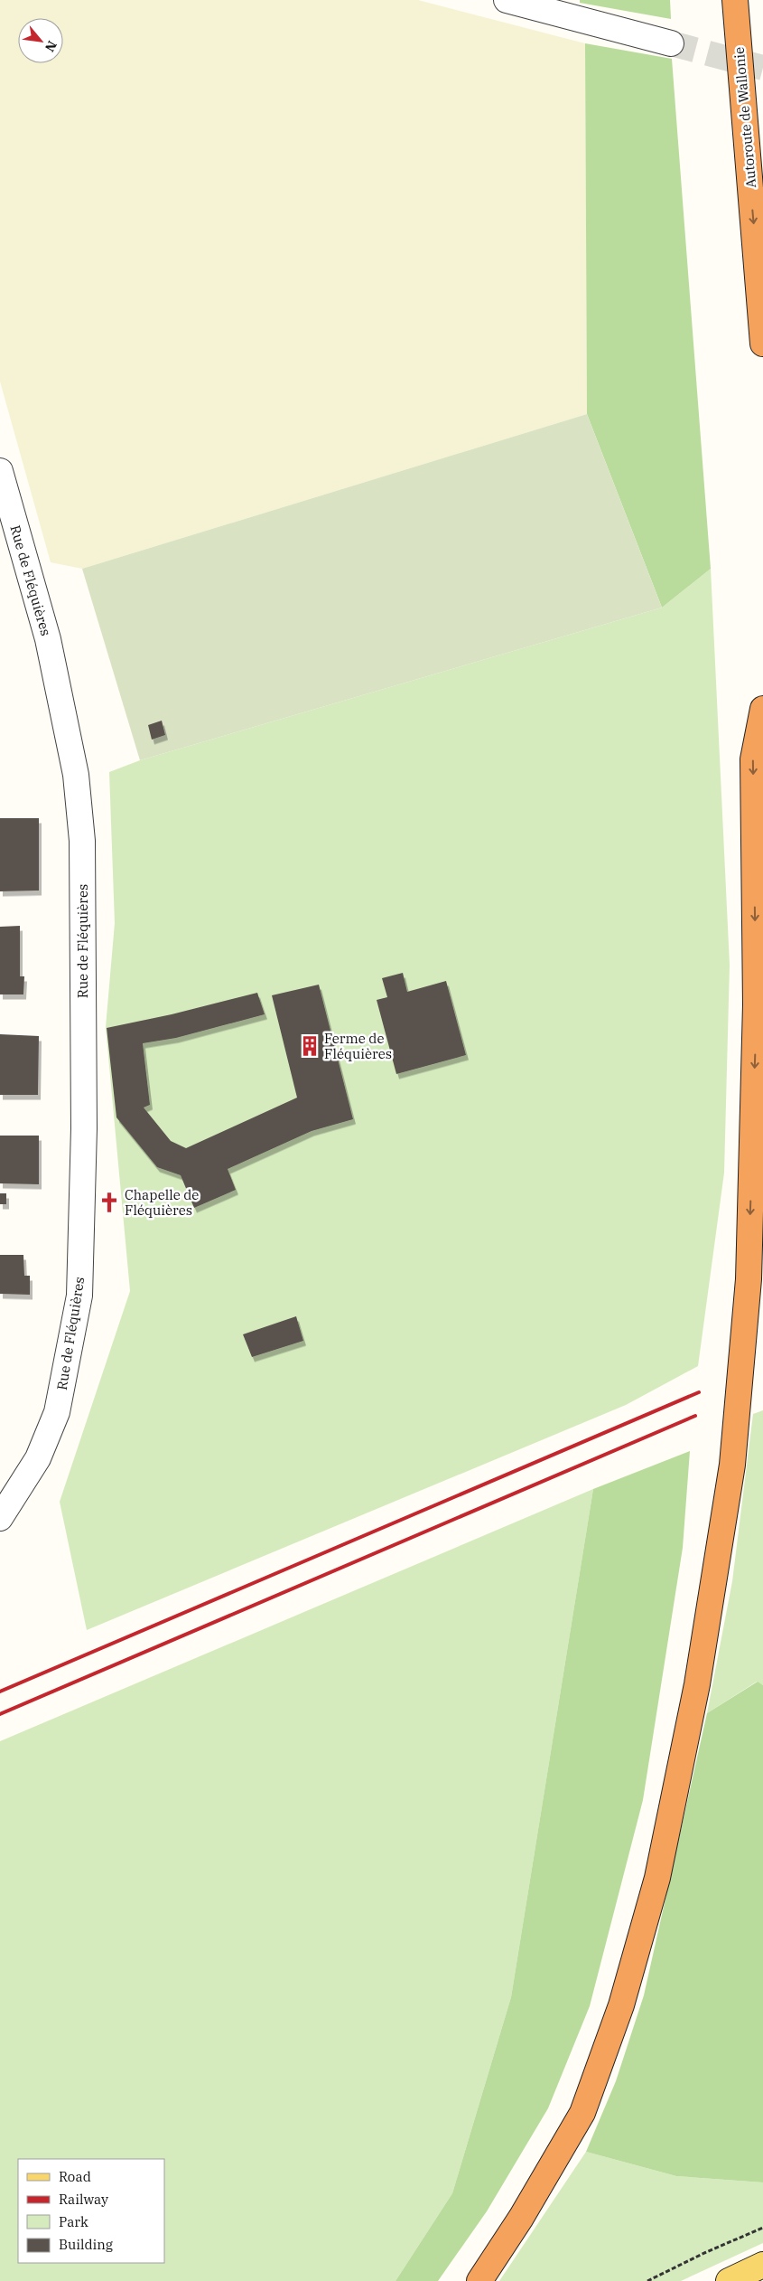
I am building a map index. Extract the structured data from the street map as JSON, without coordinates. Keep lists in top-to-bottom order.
{
  "streets": {
    "highway": ["Autoroute de Wallonie"],
    "street": ["Rue de Fléquières"]
  },
  "one_way": ["Autoroute de Wallonie"],
  "places": {
    "building": ["Ferme de Fléquières"],
    "church": ["Chapelle de Fléquières"]
  },
  "legend": [
    "Road",
    "Railway",
    "Park",
    "Building"
  ],
  "north": "bottom right"
}
